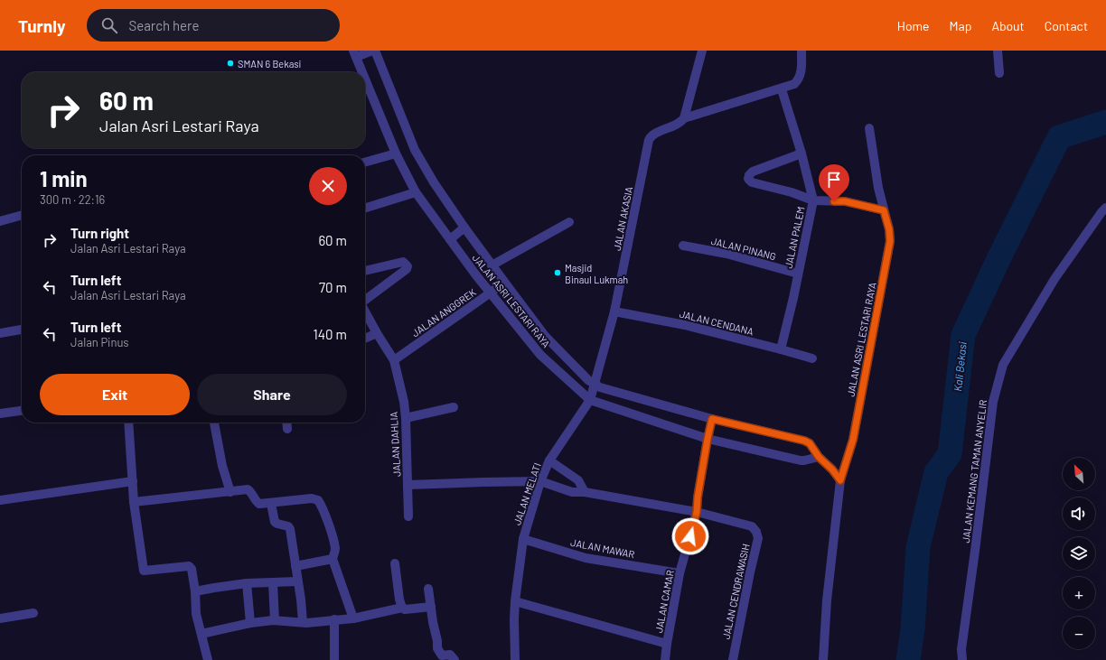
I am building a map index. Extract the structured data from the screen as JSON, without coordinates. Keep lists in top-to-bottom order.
{
  "streets": {
    "street": [
      "JALAN AKASIA",
      "JALAN PALEM",
      "JALAN PINANG",
      "JALAN ASRI LESTARI RAYA",
      "JALAN ANGGREK",
      "JALAN CENDANA",
      "JALAN DAHLIA",
      "JALAN KEMANG TAMAN ANYELIR",
      "JALAN MELATI",
      "JALAN MAWAR",
      "JALAN CENDRAWASIH",
      "JALAN CAMAR"
    ]
  },
  "crossings": [
    ["JALAN AKASIA", "JALAN ASRI LESTARI RAYA"],
    ["JALAN AKASIA", "JALAN CENDANA"],
    ["JALAN AKASIA", "JALAN MELATI"],
    ["JALAN PALEM", "JALAN PINANG"],
    ["JALAN PALEM", "JALAN CENDANA"],
    ["JALAN ASRI LESTARI RAYA", "JALAN ANGGREK"],
    ["JALAN ASRI LESTARI RAYA", "JALAN MELATI"],
    ["JALAN ASRI LESTARI RAYA", "JALAN CAMAR"],
    ["JALAN ANGGREK", "JALAN DAHLIA"],
    ["JALAN DAHLIA", "JALAN MELATI"],
    ["JALAN DAHLIA", "JALAN CENDRAWASIH"],
    ["JALAN MELATI", "JALAN MAWAR"],
    ["JALAN MELATI", "JALAN CENDRAWASIH"],
    ["JALAN MAWAR", "JALAN CAMAR"],
    ["JALAN CENDRAWASIH", "JALAN CAMAR"]
  ],
  "water": ["Kali Bekasi"],
  "places": ["SMAN 6 Bekasi", "Masjid Binaul Lukmah"],
  "north": "top left",
  "page": {
    "header": "Turnly",
    "search": "Search here",
    "nav": [
      "Home",
      "Map",
      "About",
      "Contact"
    ],
    "turn": ["60 m", "Jalan Asri Lestari Raya"],
    "heading": ["1 min", "300 m · 22:16"],
    "list": [
      {
        "name": "Turn right",
        "note": "Jalan Asri Lestari Raya",
        "value": "60 m"
      },
      {
        "name": "Turn left",
        "note": "Jalan Asri Lestari Raya",
        "value": "70 m"
      },
      {
        "name": "Turn left",
        "note": "Jalan Pinus",
        "value": "140 m"
      }
    ],
    "buttons": ["Exit", "Share"],
    "map_buttons": ["+", "−"]
  }
}
